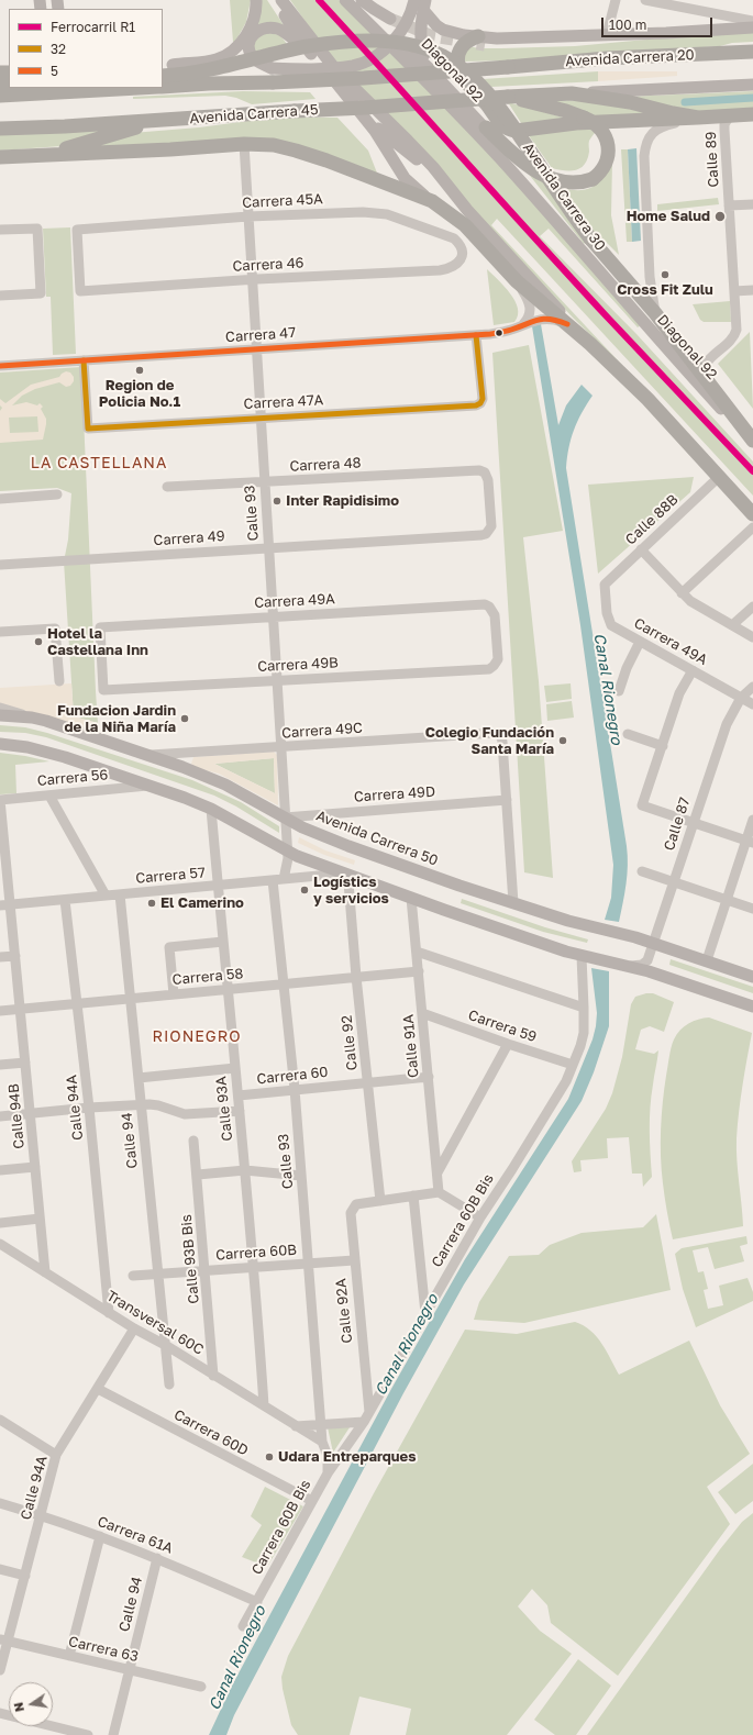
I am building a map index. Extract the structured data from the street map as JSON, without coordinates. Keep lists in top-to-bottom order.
{
  "streets": {
    "highway": ["Avenida Carrera 20", "Avenida Carrera 45", "Avenida Carrera 30"],
    "main road": ["Diagonal 92", "Avenida Carrera 50"],
    "street": [
      "Calle 89",
      "Carrera 45A",
      "Carrera 46",
      "Carrera 47",
      "Carrera 47A",
      "Carrera 48",
      "Calle 93",
      "Calle 88B",
      "Carrera 49",
      "Carrera 49A",
      "Carrera 49B",
      "Carrera 49C",
      "Carrera 56",
      "Carrera 49D",
      "Calle 87",
      "Carrera 57",
      "Carrera 58",
      "Carrera 59",
      "Calle 92",
      "Calle 91A",
      "Carrera 60",
      "Calle 94A",
      "Calle 93A",
      "Calle 94B",
      "Calle 94",
      "Carrera 60B Bis",
      "Carrera 60B",
      "Calle 93B Bis",
      "Calle 92A",
      "Transversal 60C",
      "Carrera 60D",
      "Carrera 61A",
      "Carrera 63"
    ]
  },
  "crossings": [
    ["Avenida Carrera 20", "Avenida Carrera 45"],
    ["Diagonal 92", "Avenida Carrera 30"],
    ["Avenida Carrera 45", "Calle 93"],
    ["Calle 89", "Avenida Carrera 30"],
    ["Carrera 45A", "Carrera 46"],
    ["Carrera 45A", "Calle 93"],
    ["Carrera 46", "Calle 93"],
    ["Carrera 47", "Carrera 47A"],
    ["Carrera 47", "Calle 93"],
    ["Carrera 47A", "Calle 93"],
    ["Carrera 48", "Calle 93"],
    ["Carrera 48", "Carrera 49"],
    ["Calle 93", "Carrera 49"],
    ["Calle 93", "Carrera 49A"],
    ["Calle 93", "Carrera 49B"],
    ["Calle 93", "Carrera 49C"],
    ["Calle 93", "Carrera 49D"],
    ["Calle 93", "Avenida Carrera 50"],
    ["Calle 93", "Carrera 57"],
    ["Calle 93", "Carrera 58"],
    ["Calle 93", "Carrera 60"],
    ["Calle 93", "Carrera 60B"],
    ["Calle 93", "Transversal 60C"],
    ["Calle 88B", "Carrera 49A"],
    ["Carrera 49A", "Carrera 49B"],
    ["Carrera 49A", "Calle 87"],
    ["Carrera 49C", "Carrera 49D"],
    ["Carrera 49C", "Avenida Carrera 50"],
    ["Carrera 56", "Calle 94B"],
    ["Carrera 49D", "Avenida Carrera 50"],
    ["Calle 87", "Avenida Carrera 50"],
    ["Carrera 57", "Calle 92"],
    ["Carrera 57", "Calle 94A"],
    ["Carrera 57", "Calle 93A"],
    ["Carrera 57", "Calle 94B"],
    ["Carrera 57", "Calle 94"],
    ["Carrera 58", "Calle 92"],
    ["Carrera 58", "Calle 91A"],
    ["Carrera 58", "Calle 94A"],
    ["Carrera 58", "Calle 93A"],
    ["Carrera 58", "Calle 94B"],
    ["Carrera 58", "Calle 94"],
    ["Carrera 59", "Calle 91A"],
    ["Carrera 59", "Carrera 60B Bis"],
    ["Calle 92", "Carrera 60"],
    ["Calle 92", "Calle 92A"],
    ["Calle 91A", "Carrera 60"],
    ["Carrera 60", "Calle 93A"],
    ["Calle 94A", "Transversal 60C"],
    ["Calle 94A", "Carrera 60D"],
    ["Calle 94A", "Carrera 61A"],
    ["Calle 94A", "Carrera 63"],
    ["Calle 93A", "Carrera 60B"],
    ["Calle 93A", "Transversal 60C"],
    ["Calle 94B", "Transversal 60C"],
    ["Calle 94", "Carrera 60B"],
    ["Calle 94", "Transversal 60C"],
    ["Calle 94", "Carrera 61A"],
    ["Calle 94", "Carrera 63"],
    ["Carrera 60B Bis", "Calle 92A"],
    ["Carrera 60B Bis", "Carrera 60D"],
    ["Carrera 60B Bis", "Carrera 61A"],
    ["Carrera 60B", "Calle 93B Bis"],
    ["Carrera 60B", "Calle 92A"],
    ["Calle 93B Bis", "Transversal 60C"]
  ],
  "districts": ["LA CASTELLANA", "RIONEGRO"],
  "water": ["Canal Rionegro"],
  "places": [
    "Home Salud",
    "Cross Fit Zulu",
    "Region de Policia No.1",
    "Inter Rapidisimo",
    "Hotel la Castellana Inn",
    "Fundacion Jardin de la Niña María",
    "Colegio Fundación Santa María",
    "Logístics y servicios",
    "El Camerino",
    "Udara Entreparques"
  ],
  "lines": ["rail line R1", "transit line 5", "transit line 32"],
  "legend": ["Ferrocarril R1", "32", "5"],
  "scale_bar": "100 m",
  "north": "left"
}
